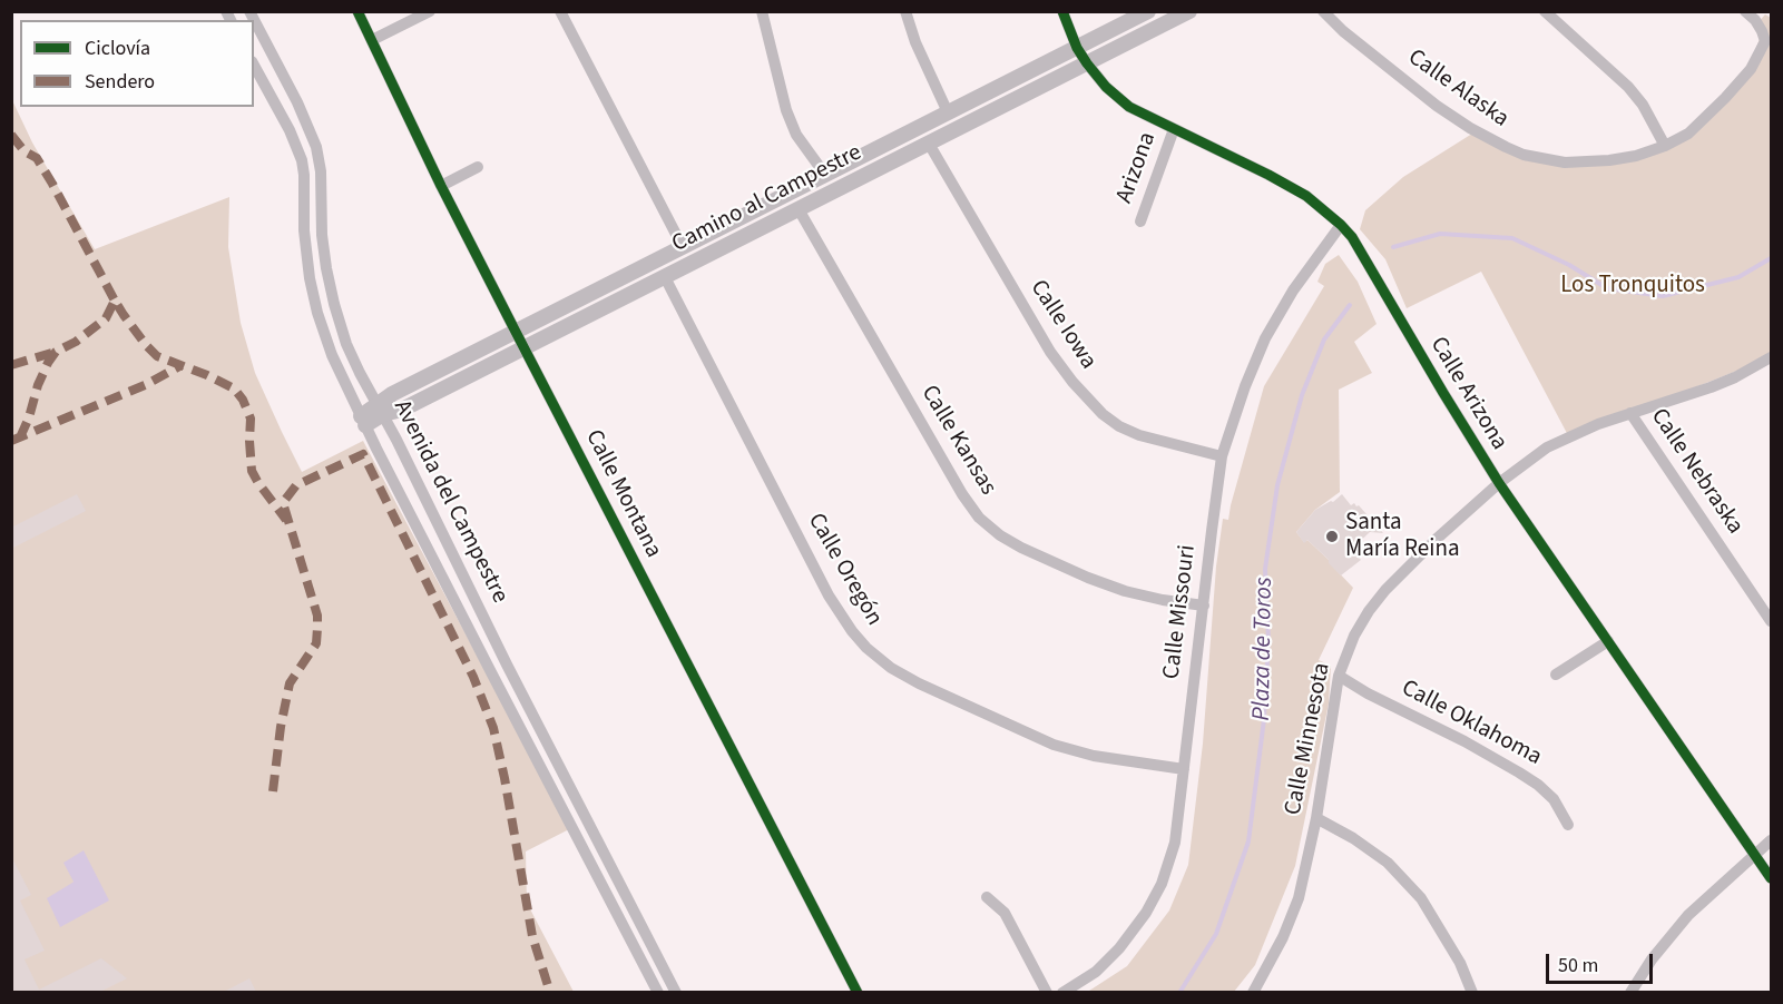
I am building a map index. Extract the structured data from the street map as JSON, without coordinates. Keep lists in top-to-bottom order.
{
  "streets": {
    "street": [
      "Calle Alaska",
      "Arizona",
      "Camino al Campestre",
      "Calle Iowa",
      "Calle Arizona",
      "Calle Kansas",
      "Calle Nebraska",
      "Calle Montana",
      "Avenida del Campestre",
      "Calle Oregón",
      "Calle Missouri",
      "Calle Oklahoma",
      "Calle Minnesota"
    ]
  },
  "crossings": [
    ["Arizona", "Calle Arizona"],
    ["Camino al Campestre", "Calle Iowa"],
    ["Camino al Campestre", "Calle Arizona"],
    ["Camino al Campestre", "Calle Kansas"],
    ["Camino al Campestre", "Calle Montana"],
    ["Camino al Campestre", "Avenida del Campestre"],
    ["Camino al Campestre", "Calle Oregón"],
    ["Calle Iowa", "Calle Missouri"],
    ["Calle Arizona", "Calle Missouri"],
    ["Calle Arizona", "Calle Minnesota"],
    ["Calle Kansas", "Calle Missouri"],
    ["Calle Nebraska", "Calle Minnesota"],
    ["Calle Oregón", "Calle Missouri"],
    ["Calle Oklahoma", "Calle Minnesota"]
  ],
  "water": ["Plaza de Toros"],
  "parks": ["Los Tronquitos"],
  "places": ["Santa María Reina"],
  "legend": ["Ciclovía", "Sendero"],
  "scale_bar": "50 m"
}
